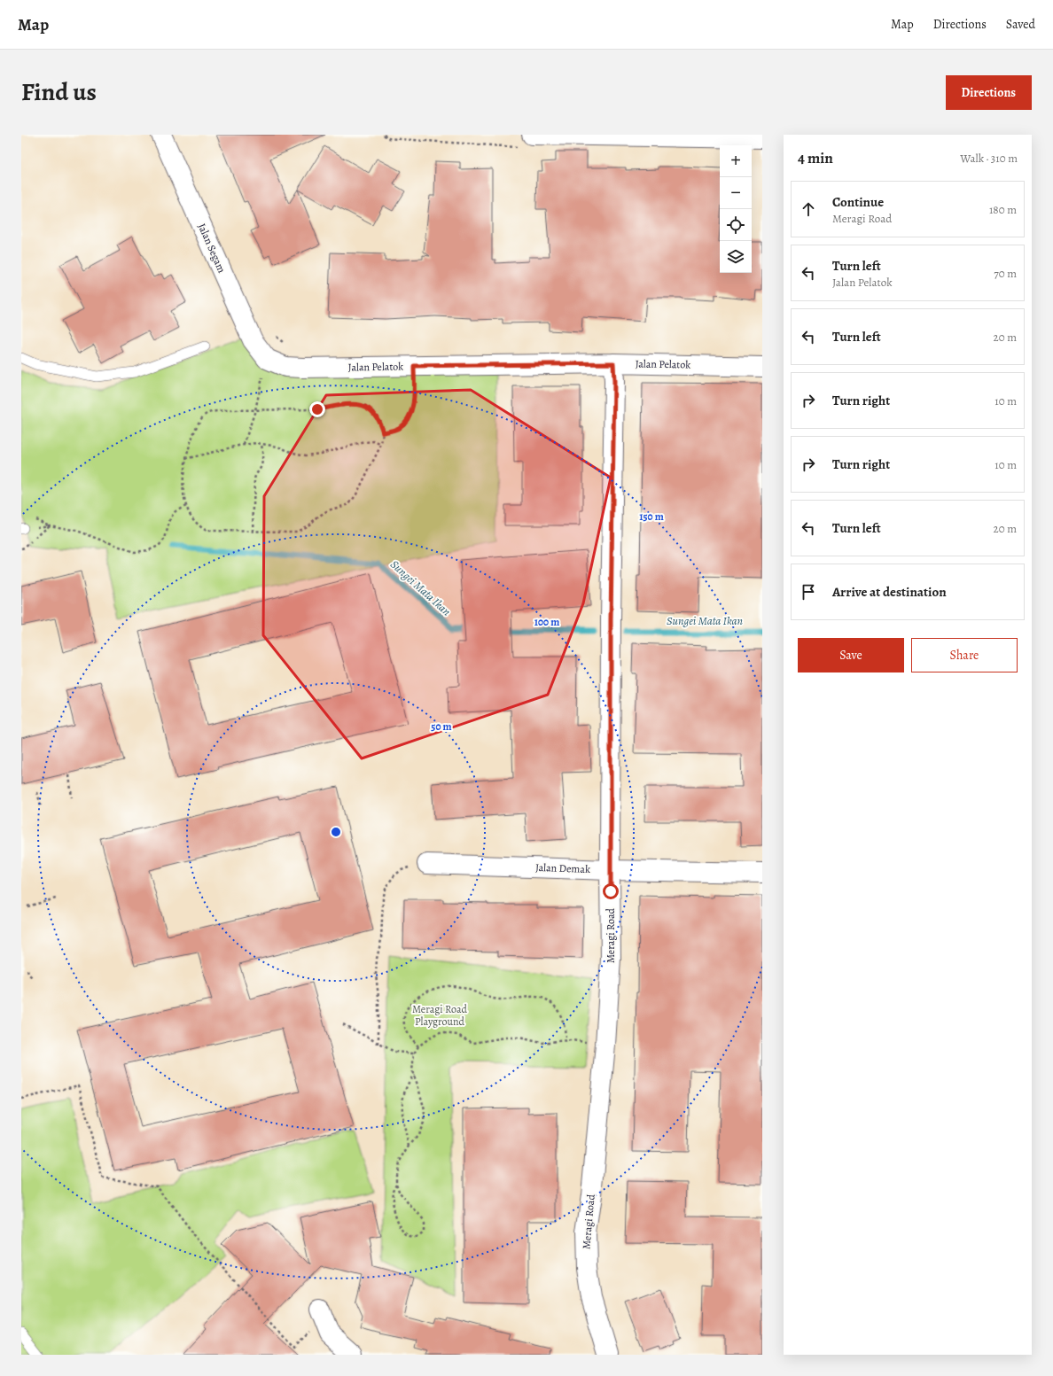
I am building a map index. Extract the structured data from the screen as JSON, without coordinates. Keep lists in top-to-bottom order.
{
  "streets": {
    "street": [
      "Jalan Segam",
      "Jalan Pelatok",
      "Jalan Demak",
      "Meragi Road"
    ]
  },
  "crossings": [
    ["Jalan Segam", "Jalan Pelatok"],
    ["Jalan Pelatok", "Meragi Road"],
    ["Jalan Demak", "Meragi Road"]
  ],
  "water": ["Sungei Mata Ikan"],
  "parks": ["Meragi Road Playground"],
  "page": {
    "header": "Map",
    "nav": ["Map", "Directions", "Saved"],
    "title": "Find us",
    "buttons": [
      "Directions",
      ["Save", "Share"]
    ],
    "heading": ["4 min", "Walk · 310 m"],
    "map_buttons": ["+", "−"],
    "list": [
      ["Continue", "Meragi Road", "180 m"],
      ["Turn left", "Jalan Pelatok", "70 m"],
      ["Turn left", "20 m"],
      ["Turn right", "10 m"],
      ["Turn right", "10 m"],
      ["Turn left", "20 m"],
      "Arrive at destination"
    ]
  },
  "rings": ["150 m", "100 m", "50 m"]
}
